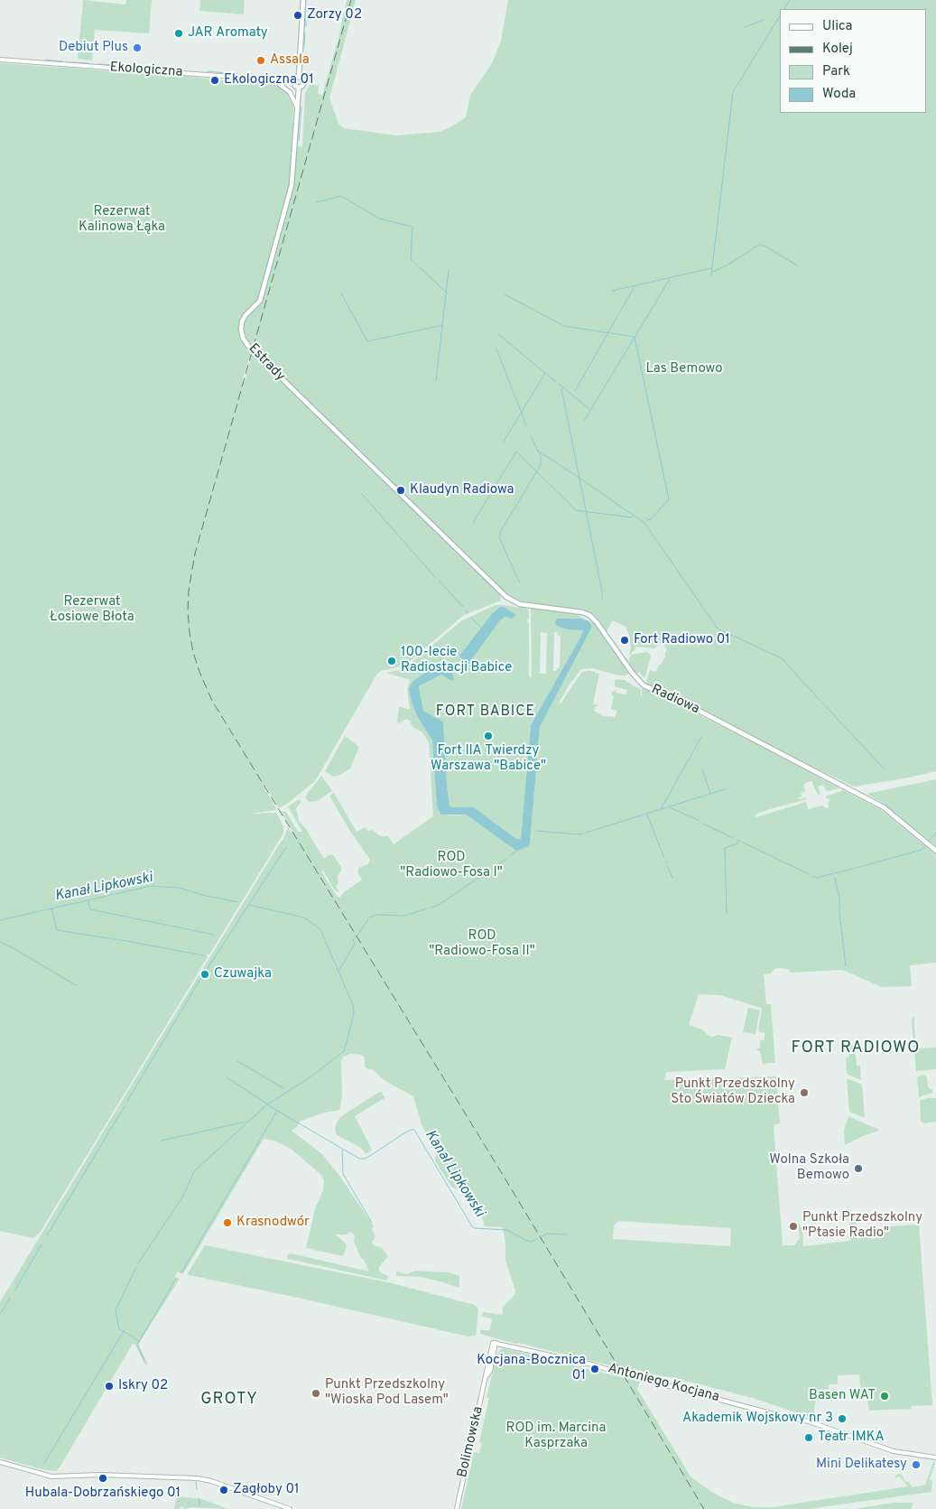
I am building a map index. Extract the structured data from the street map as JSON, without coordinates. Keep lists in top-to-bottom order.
{
  "streets": {
    "main road": ["Estrady", "Radiowa"],
    "street": ["Ekologiczna", "Antoniego Kocjana", "Bolimowska"]
  },
  "crossings": [
    ["Ekologiczna", "Estrady"],
    ["Estrady", "Radiowa"],
    ["Antoniego Kocjana", "Bolimowska"]
  ],
  "districts": ["FORT BABICE", "FORT RADIOWO", "GROTY"],
  "water": ["Kanał Lipkowski"],
  "parks": [
    "Rezerwat Kalinowa Łąka",
    "Las Bemowo",
    "Rezerwat Łosiowe Błota",
    "ROD \"Radiowo-Fosa I\"",
    "ROD \"Radiowo-Fosa II\"",
    "ROD im. Marcina Kasprzaka"
  ],
  "places": [
    "Zorzy 02",
    "JAR Aromaty",
    "Debiut Plus",
    "Assala",
    "Ekologiczna 01",
    "Klaudyn Radiowa",
    "Fort Radiowo 01",
    "100-lecie Radiostacji Babice",
    "Fort IIA Twierdzy Warszawa \"Babice\"",
    "Czuwajka",
    "Punkt Przedszkolny Sto Światów Dziecka",
    "Wolna Szkoła Bemowo",
    "Krasnodwór",
    "Punkt Przedszkolny \"Ptasie Radio\"",
    "Kocjana-Bocznica 01",
    "Iskry 02",
    "Punkt Przedszkolny \"Wioska Pod Lasem\"",
    "Basen WAT",
    "Akademik Wojskowy nr 3",
    "Teatr IMKA",
    "Mini Delikatesy",
    "Hubala-Dobrzańskiego 01",
    "Zagłoby 01"
  ],
  "legend": [
    "Ulica",
    "Kolej",
    "Park",
    "Woda"
  ]
}
